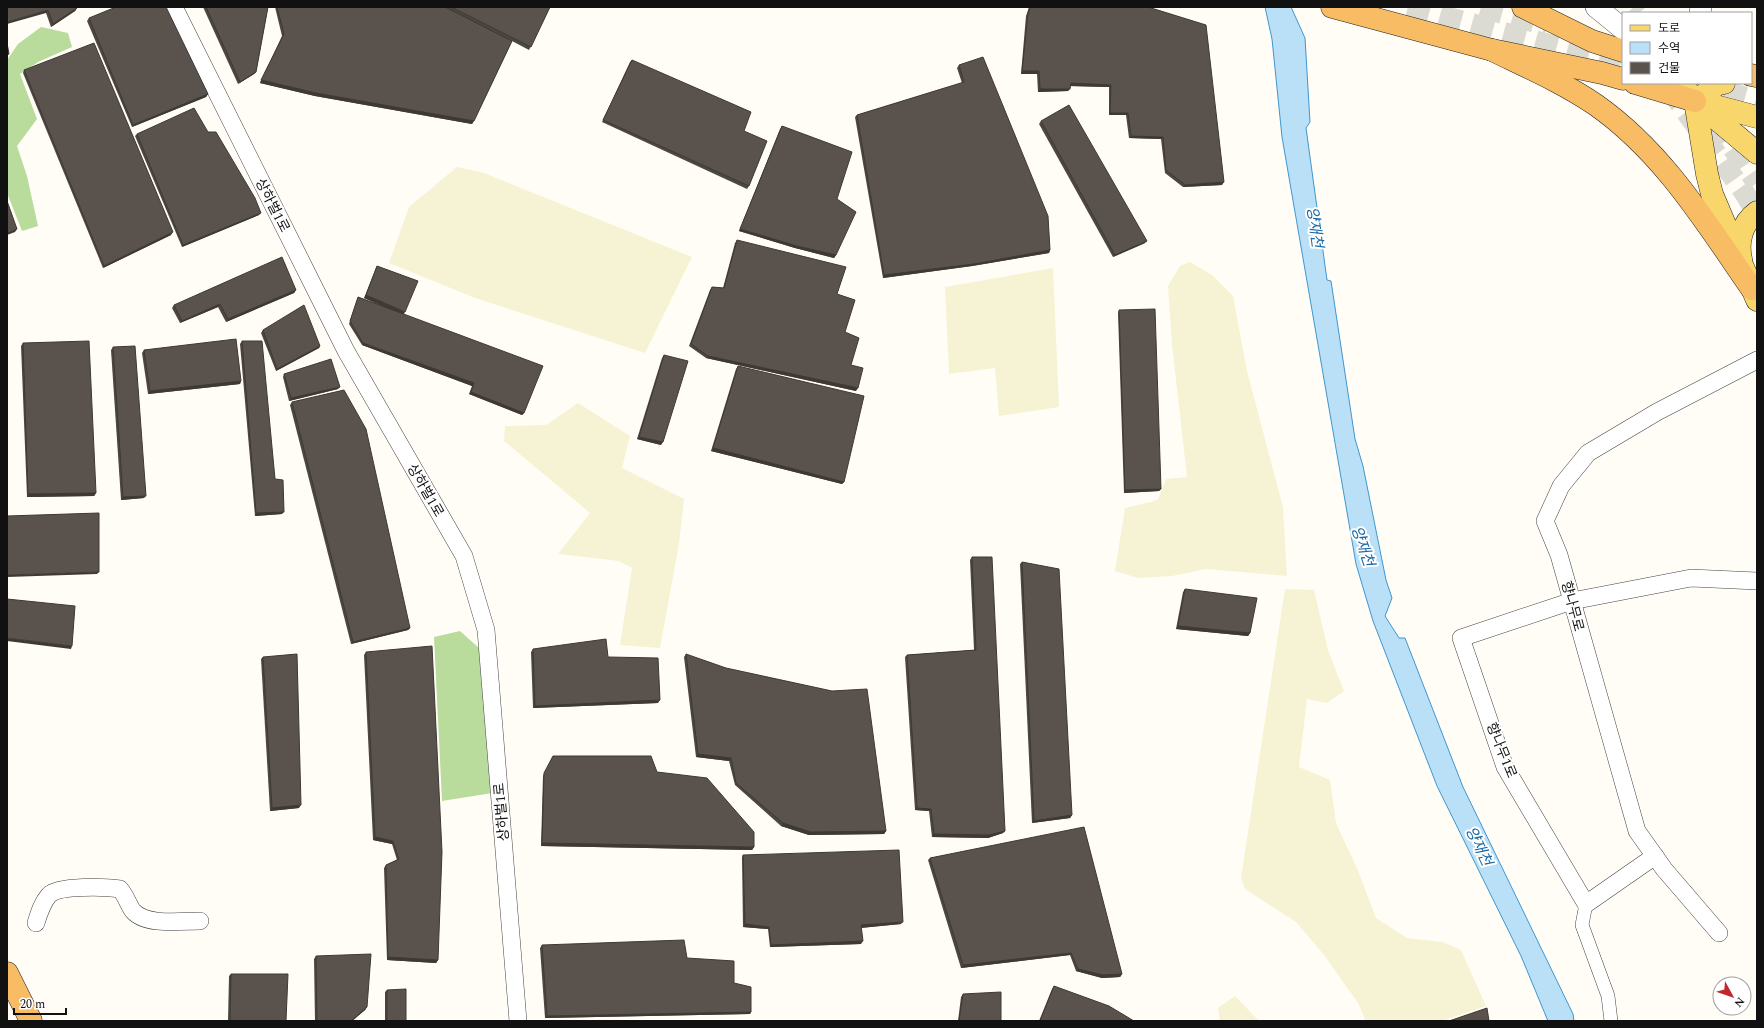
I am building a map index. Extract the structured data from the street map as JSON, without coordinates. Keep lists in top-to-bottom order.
{
  "streets": {
    "street": ["상하벌1로", "향나무로", "향나무1로"]
  },
  "crossings": [
    ["향나무로", "향나무1로"]
  ],
  "water": ["양재천"],
  "legend": ["도로", "수역", "건물"],
  "scale_bar": "20 m",
  "north": "bottom right"
}
